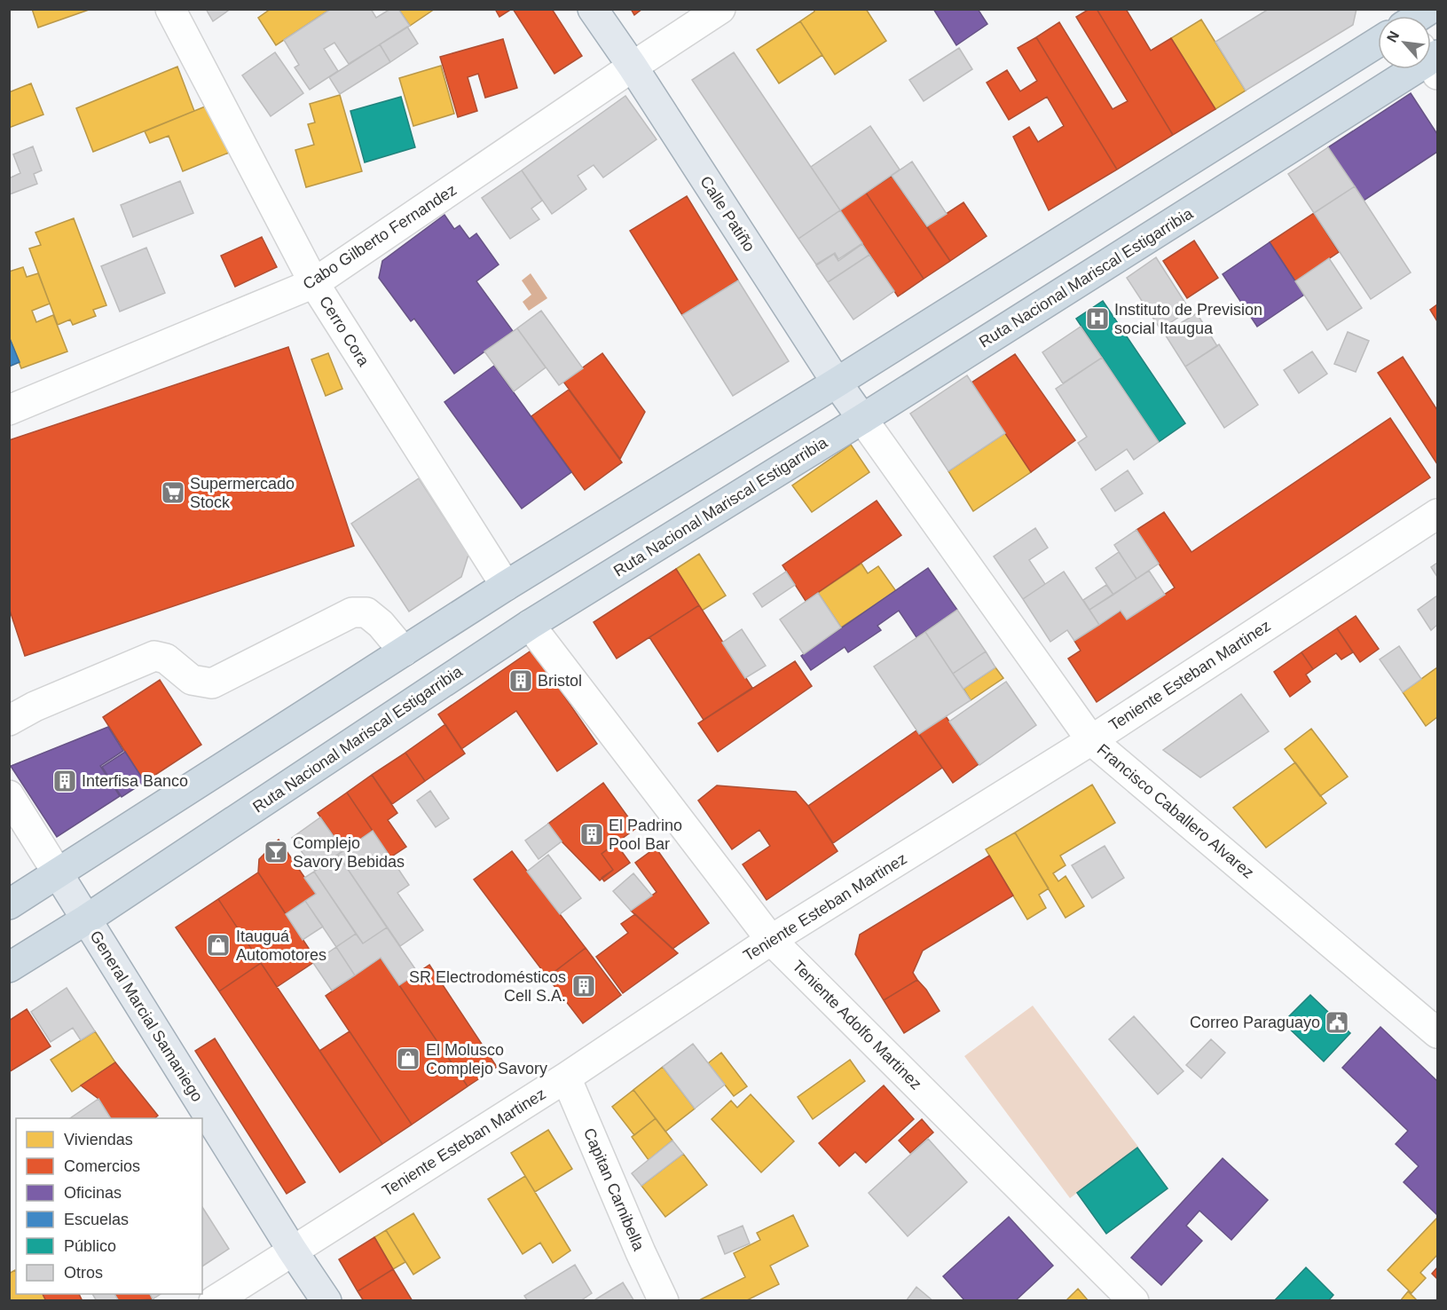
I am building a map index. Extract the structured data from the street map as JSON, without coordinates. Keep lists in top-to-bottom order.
{
  "streets": {
    "highway": ["Ruta Nacional Mariscal Estigarribia"],
    "main road": ["Calle Patiño", "General Marcial Samaniego"],
    "street": [
      "Cabo Gilberto Fernandez",
      "Cerro Cora",
      "Teniente Esteban Martinez",
      "Francisco Caballero Alvarez",
      "Teniente Adolfo Martinez",
      "Capitan Carnibella"
    ]
  },
  "crossings": [
    ["Calle Patiño", "Cabo Gilberto Fernandez"],
    ["Calle Patiño", "Ruta Nacional Mariscal Estigarribia"],
    ["Calle Patiño", "Francisco Caballero Alvarez"],
    ["Cabo Gilberto Fernandez", "Cerro Cora"],
    ["Ruta Nacional Mariscal Estigarribia", "Cerro Cora"],
    ["Ruta Nacional Mariscal Estigarribia", "Francisco Caballero Alvarez"],
    ["Ruta Nacional Mariscal Estigarribia", "General Marcial Samaniego"],
    ["Ruta Nacional Mariscal Estigarribia", "Teniente Adolfo Martinez"],
    ["Teniente Esteban Martinez", "Francisco Caballero Alvarez"],
    ["Teniente Esteban Martinez", "General Marcial Samaniego"],
    ["Teniente Esteban Martinez", "Teniente Adolfo Martinez"],
    ["Teniente Esteban Martinez", "Capitan Carnibella"]
  ],
  "places": {
    "hospital": ["Instituto de Prevision social Itaugua"],
    "supermarket": ["Supermercado Stock"],
    "building": [
      "Bristol",
      "Interfisa Banco",
      "El Padrino Pool Bar",
      "SR Electrodomésticos Cell S.A."
    ],
    "bar": ["Complejo Savory Bebidas"],
    "shop": ["Itauguá Automotores", "El Molusco Complejo Savory"],
    "public building": ["Correo Paraguayo"]
  },
  "legend": [
    "Viviendas",
    "Comercios",
    "Oficinas",
    "Escuelas",
    "Público",
    "Otros"
  ],
  "north": "top left"
}
